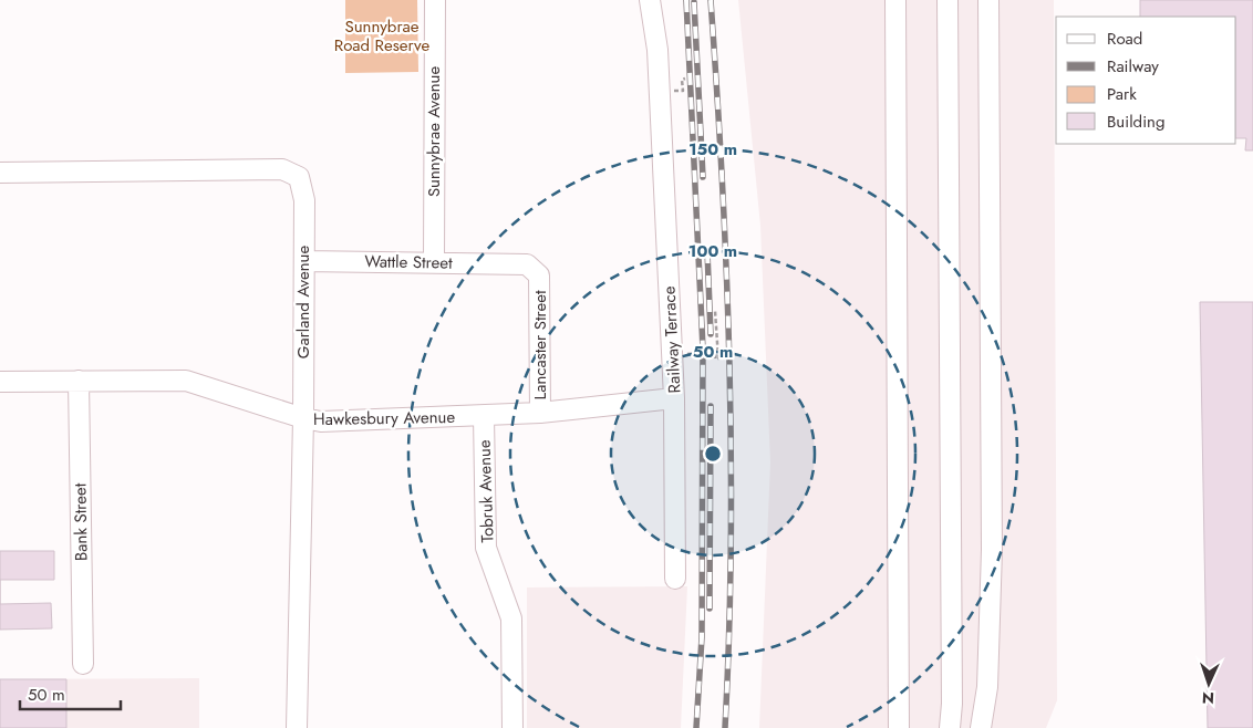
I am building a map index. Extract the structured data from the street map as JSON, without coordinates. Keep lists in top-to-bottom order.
{
  "streets": {
    "street": [
      "Sunnybrae Avenue",
      "Wattle Street",
      "Garland Avenue",
      "Railway Terrace",
      "Lancaster Street",
      "Hawkesbury Avenue",
      "Tobruk Avenue",
      "Bank Street"
    ]
  },
  "crossings": [
    ["Sunnybrae Avenue", "Wattle Street"],
    ["Wattle Street", "Garland Avenue"],
    ["Wattle Street", "Lancaster Street"],
    ["Garland Avenue", "Hawkesbury Avenue"],
    ["Railway Terrace", "Hawkesbury Avenue"],
    ["Lancaster Street", "Hawkesbury Avenue"],
    ["Hawkesbury Avenue", "Tobruk Avenue"],
    ["Hawkesbury Avenue", "Bank Street"]
  ],
  "parks": ["Sunnybrae Road Reserve"],
  "legend": [
    "Road",
    "Railway",
    "Park",
    "Building"
  ],
  "scale_bar": "50 m",
  "north": "bottom",
  "rings": ["150 m", "100 m", "50 m"]
}
